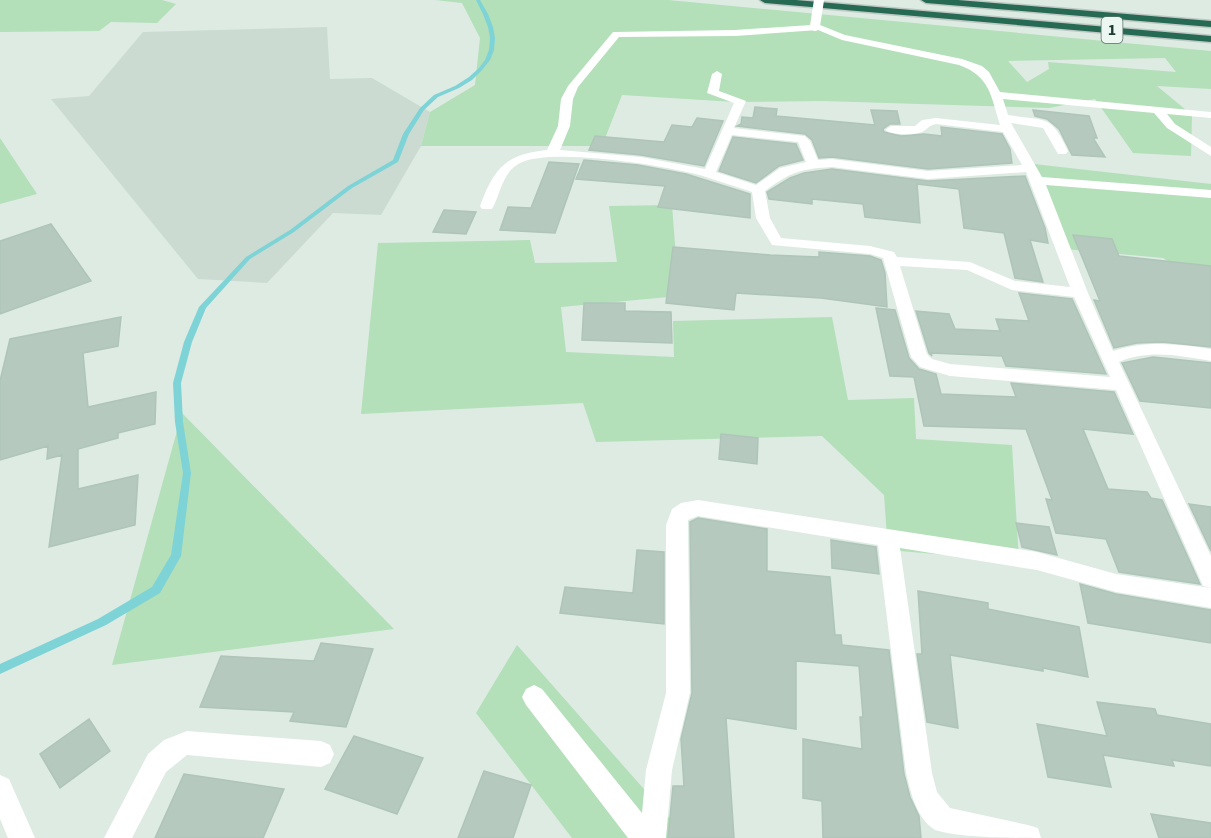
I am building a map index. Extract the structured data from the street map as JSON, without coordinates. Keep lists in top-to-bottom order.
{
  "streets": {
    "highway": ["1"]
  }
}
